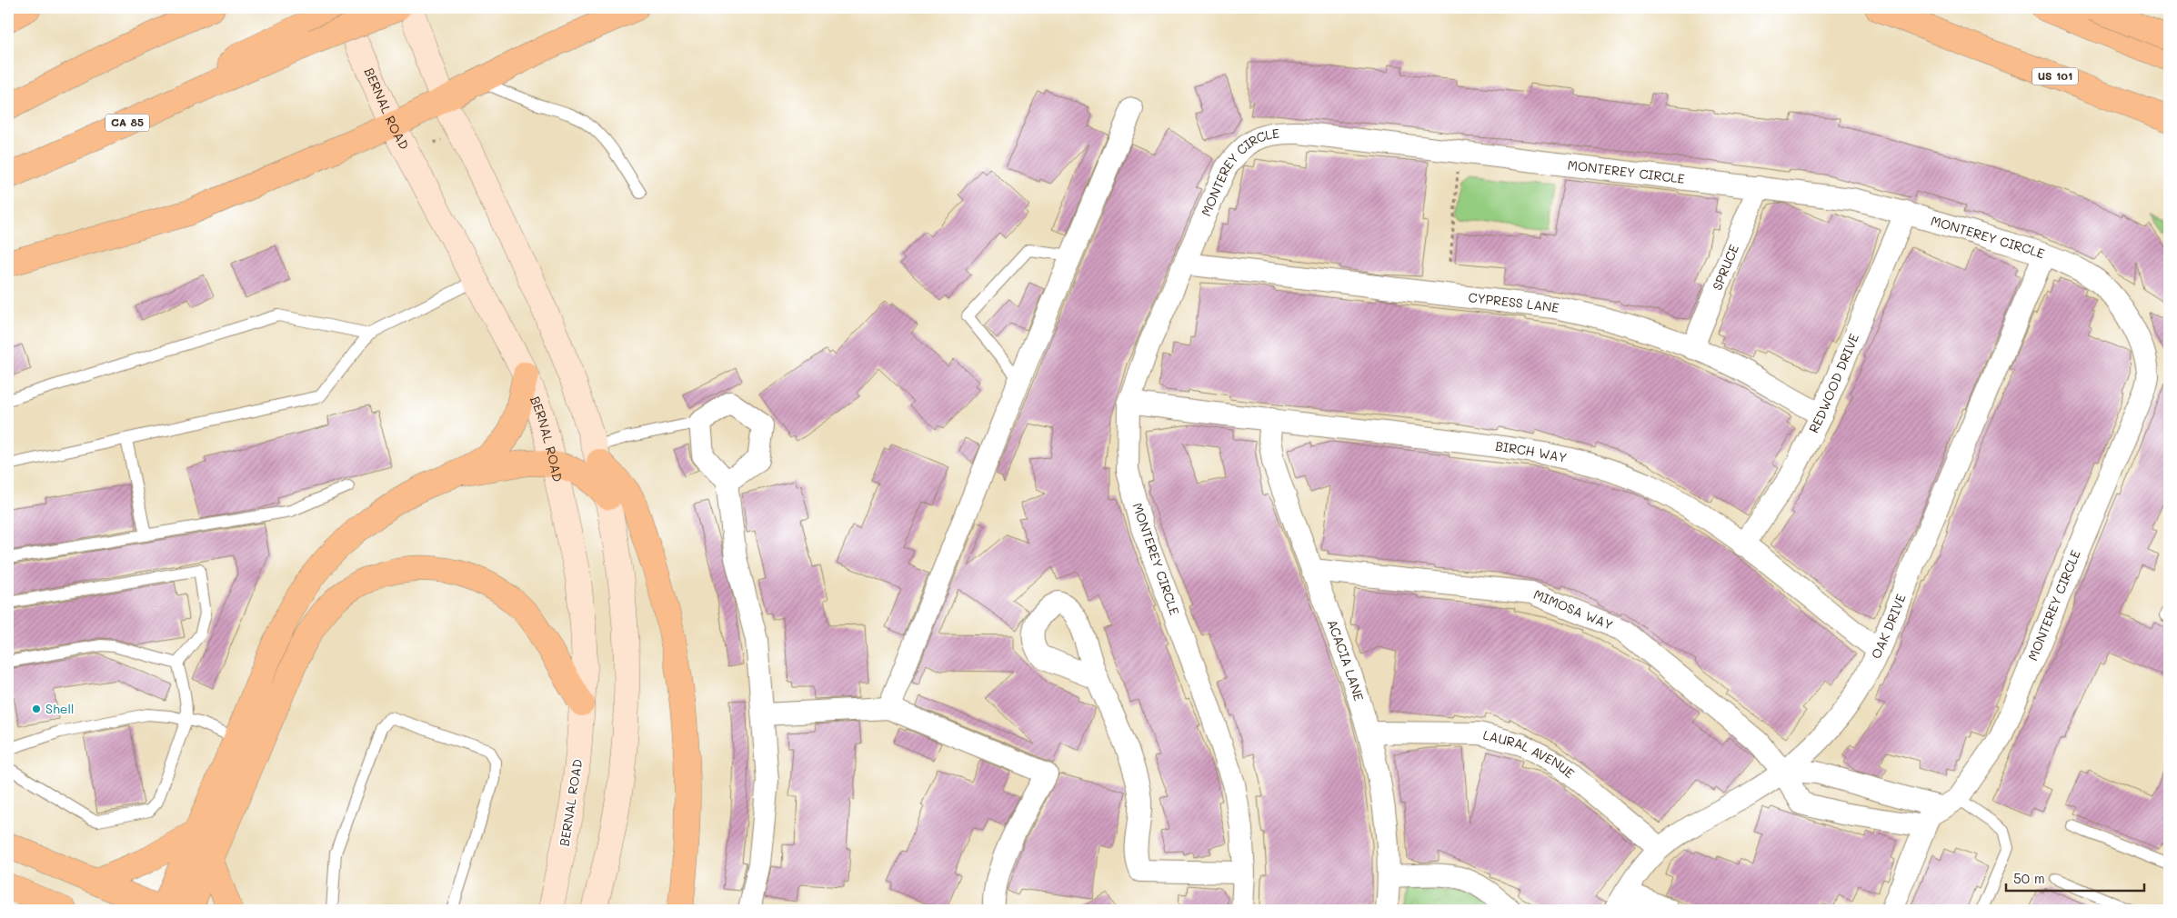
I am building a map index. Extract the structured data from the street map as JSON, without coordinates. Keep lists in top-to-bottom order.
{
  "streets": {
    "main road": ["US 101", "BERNAL ROAD", "CA 85"],
    "street": [
      "MONTEREY CIRCLE",
      "SPRUCE",
      "CYPRESS LANE",
      "REDWOOD DRIVE",
      "BIRCH WAY",
      "MIMOSA WAY",
      "OAK DRIVE",
      "ACACIA LANE",
      "LAURAL AVENUE"
    ]
  },
  "crossings": [
    ["MONTEREY CIRCLE", "SPRUCE"],
    ["MONTEREY CIRCLE", "CYPRESS LANE"],
    ["MONTEREY CIRCLE", "REDWOOD DRIVE"],
    ["MONTEREY CIRCLE", "BIRCH WAY"],
    ["MONTEREY CIRCLE", "MIMOSA WAY"],
    ["MONTEREY CIRCLE", "OAK DRIVE"],
    ["SPRUCE", "CYPRESS LANE"],
    ["CYPRESS LANE", "REDWOOD DRIVE"],
    ["REDWOOD DRIVE", "BIRCH WAY"],
    ["BIRCH WAY", "OAK DRIVE"],
    ["BIRCH WAY", "ACACIA LANE"],
    ["MIMOSA WAY", "OAK DRIVE"],
    ["MIMOSA WAY", "ACACIA LANE"],
    ["OAK DRIVE", "LAURAL AVENUE"],
    ["ACACIA LANE", "LAURAL AVENUE"]
  ],
  "places": ["Shell"],
  "scale_bar": "50 m"
}
